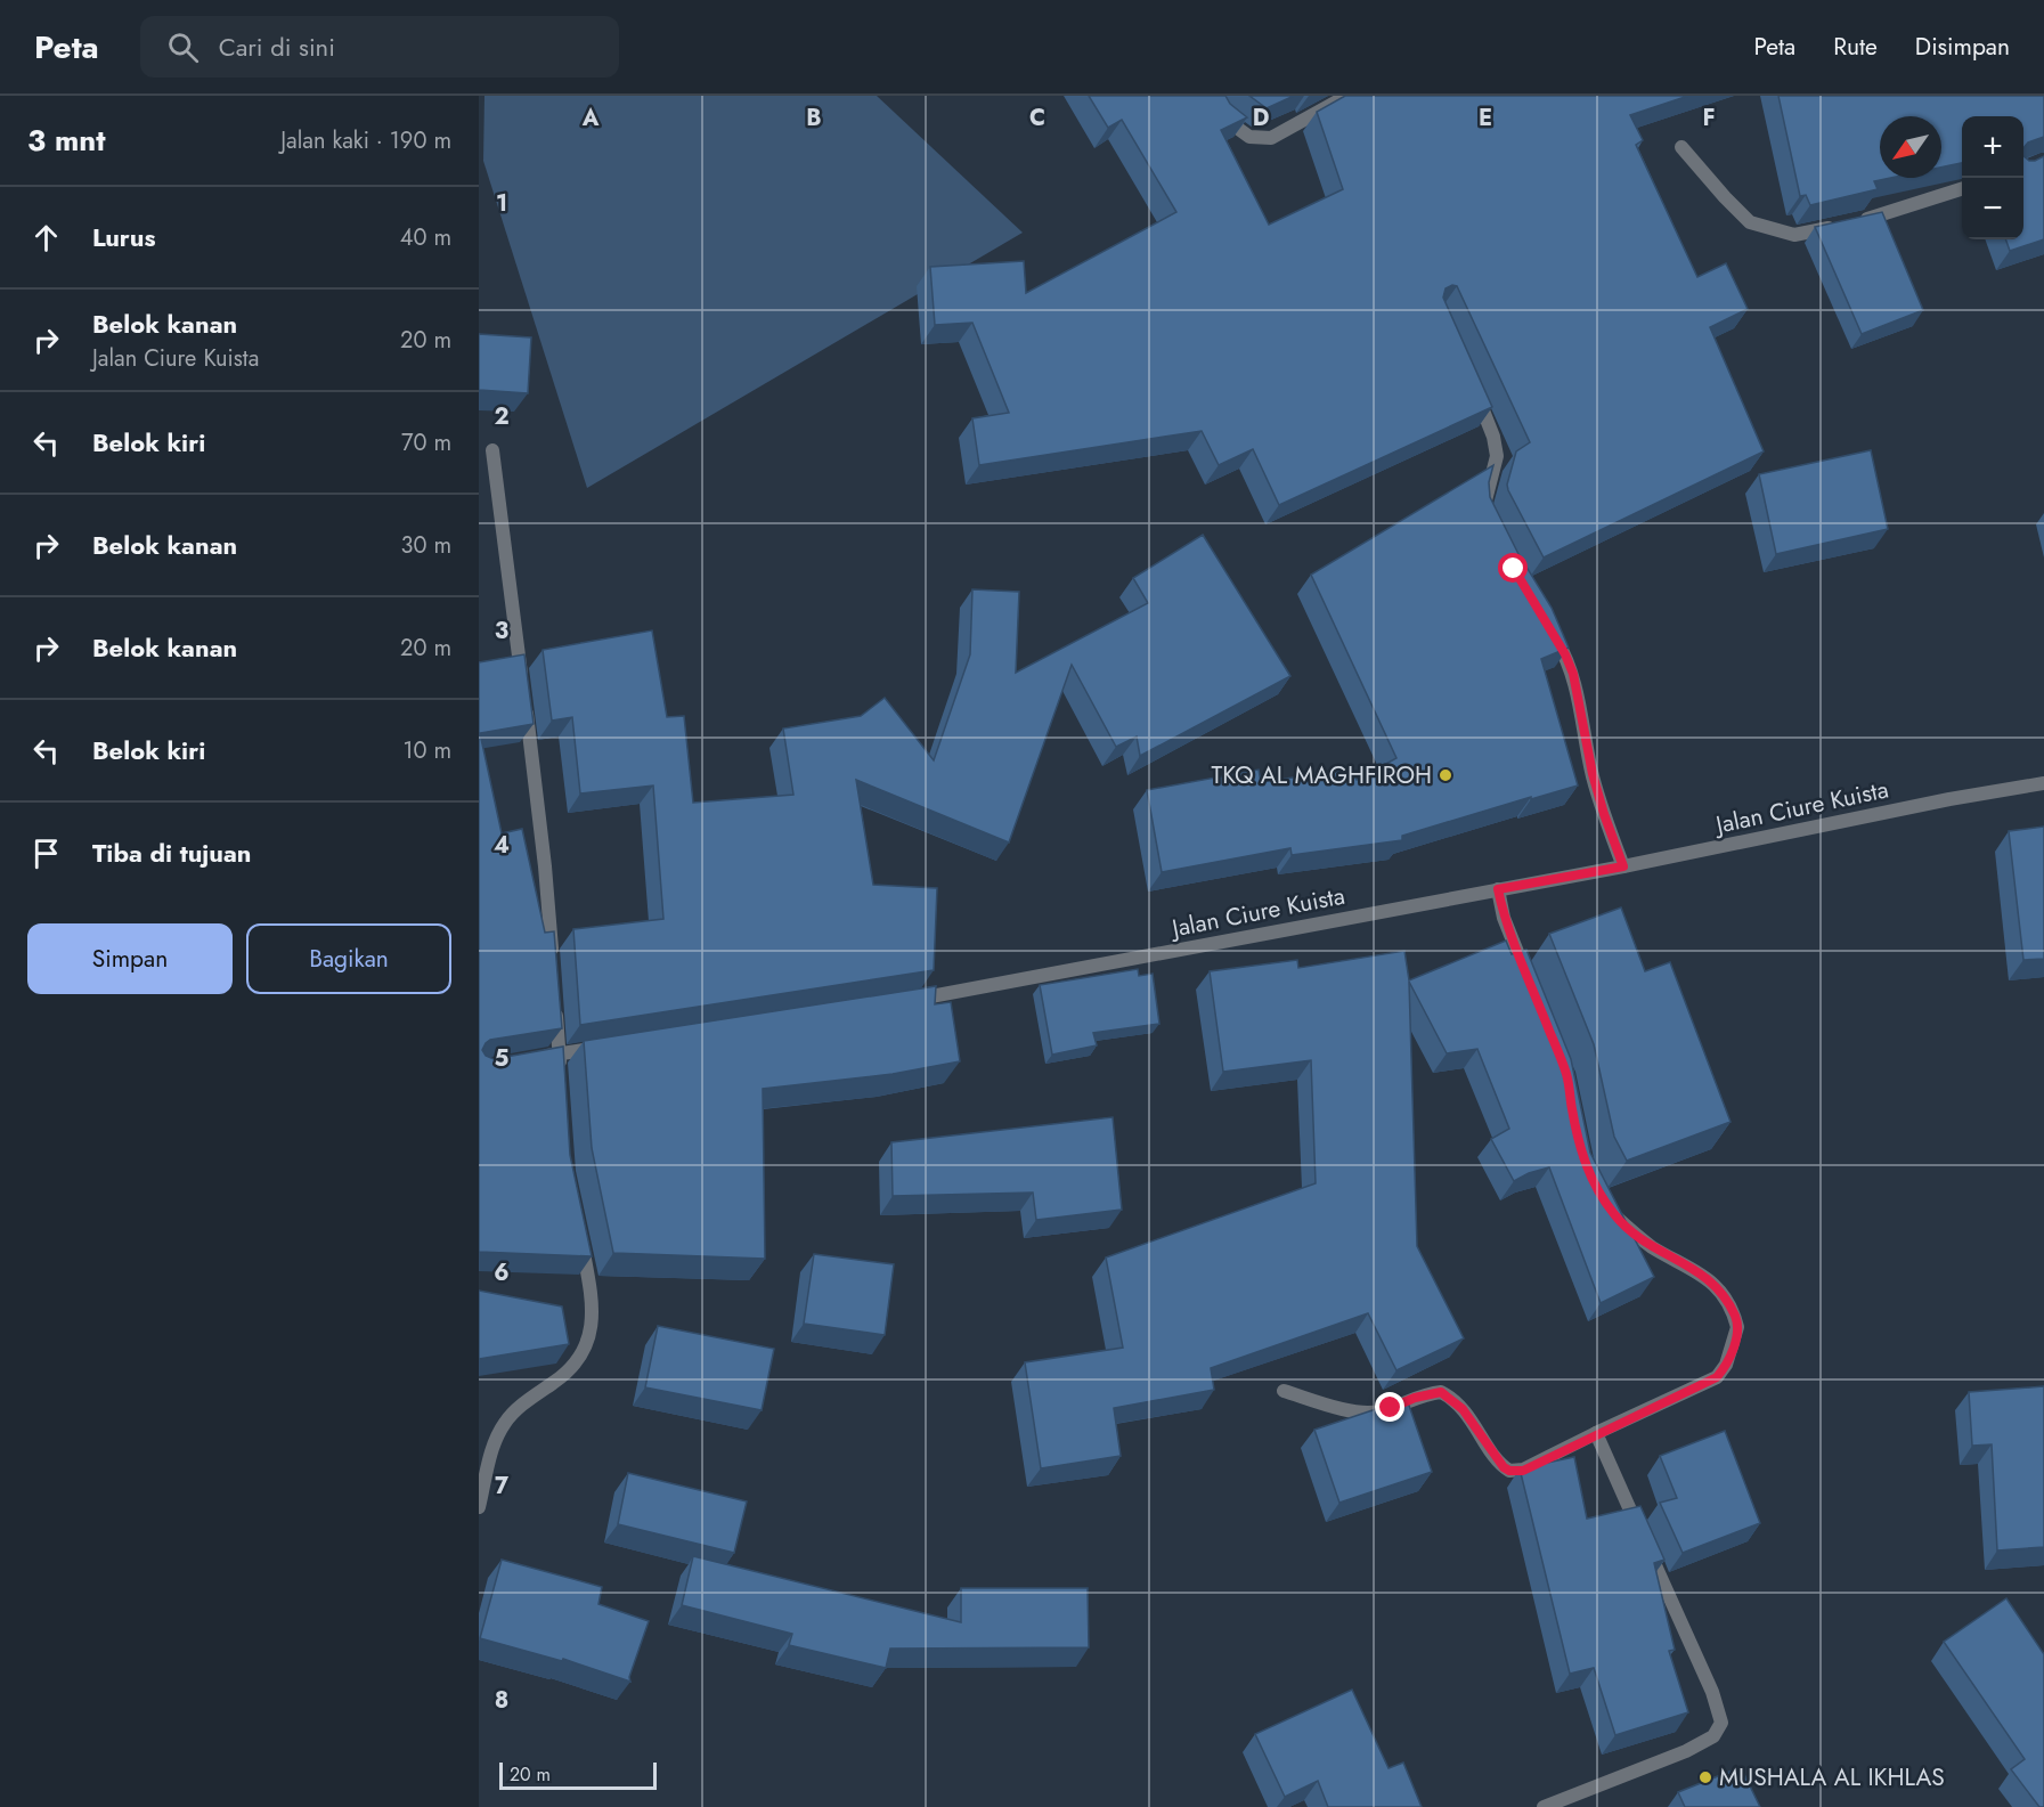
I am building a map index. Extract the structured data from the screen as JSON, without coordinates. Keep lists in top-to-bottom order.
{
  "streets": {
    "street": ["Jalan Ciure Kuista"]
  },
  "places": ["TKQ AL MAGHFIROH", "MUSHALA AL IKHLAS"],
  "scale_bar": "20 m",
  "north": "bottom left",
  "page": {
    "header": "Peta",
    "search": "Cari di sini",
    "nav": ["Peta", "Rute", "Disimpan"],
    "heading": ["3 mnt", "Jalan kaki · 190 m"],
    "map_buttons": ["+", "−"],
    "list": [
      ["Lurus", "40 m"],
      ["Belok kanan", "Jalan Ciure Kuista", "20 m"],
      ["Belok kiri", "70 m"],
      ["Belok kanan", "30 m"],
      ["Belok kanan", "20 m"],
      ["Belok kiri", "10 m"],
      "Tiba di tujuan"
    ],
    "buttons": ["Simpan", "Bagikan"],
    "scale": "20 m"
  },
  "grid": {
    "columns": [
      "A",
      "B",
      "C",
      "D",
      "E",
      "F"
    ],
    "rows": [
      "1",
      "2",
      "3",
      "4",
      "5",
      "6",
      "7",
      "8"
    ]
  }
}
